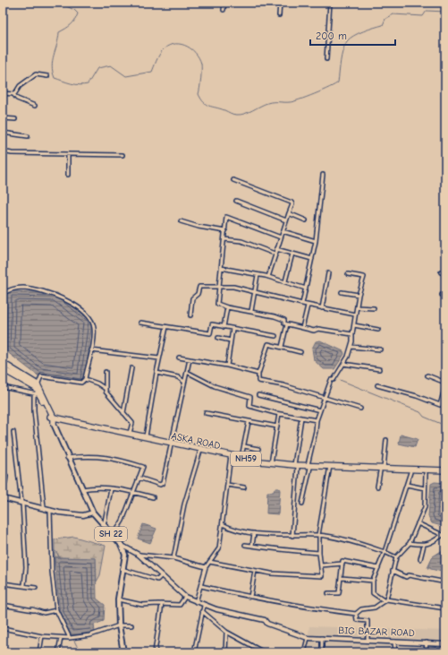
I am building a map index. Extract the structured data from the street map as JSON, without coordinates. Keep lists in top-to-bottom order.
{
  "streets": {
    "highway": ["ASKA ROAD", "NH59"],
    "main road": ["SH 22"],
    "street": ["BIG BAZAR ROAD"]
  },
  "crossings": [
    ["ASKA ROAD", "NH59"],
    ["ASKA ROAD", "SH 22"],
    ["NH59", "SH 22"],
    ["SH 22", "BIG BAZAR ROAD"]
  ],
  "scale_bar": "200 m"
}
